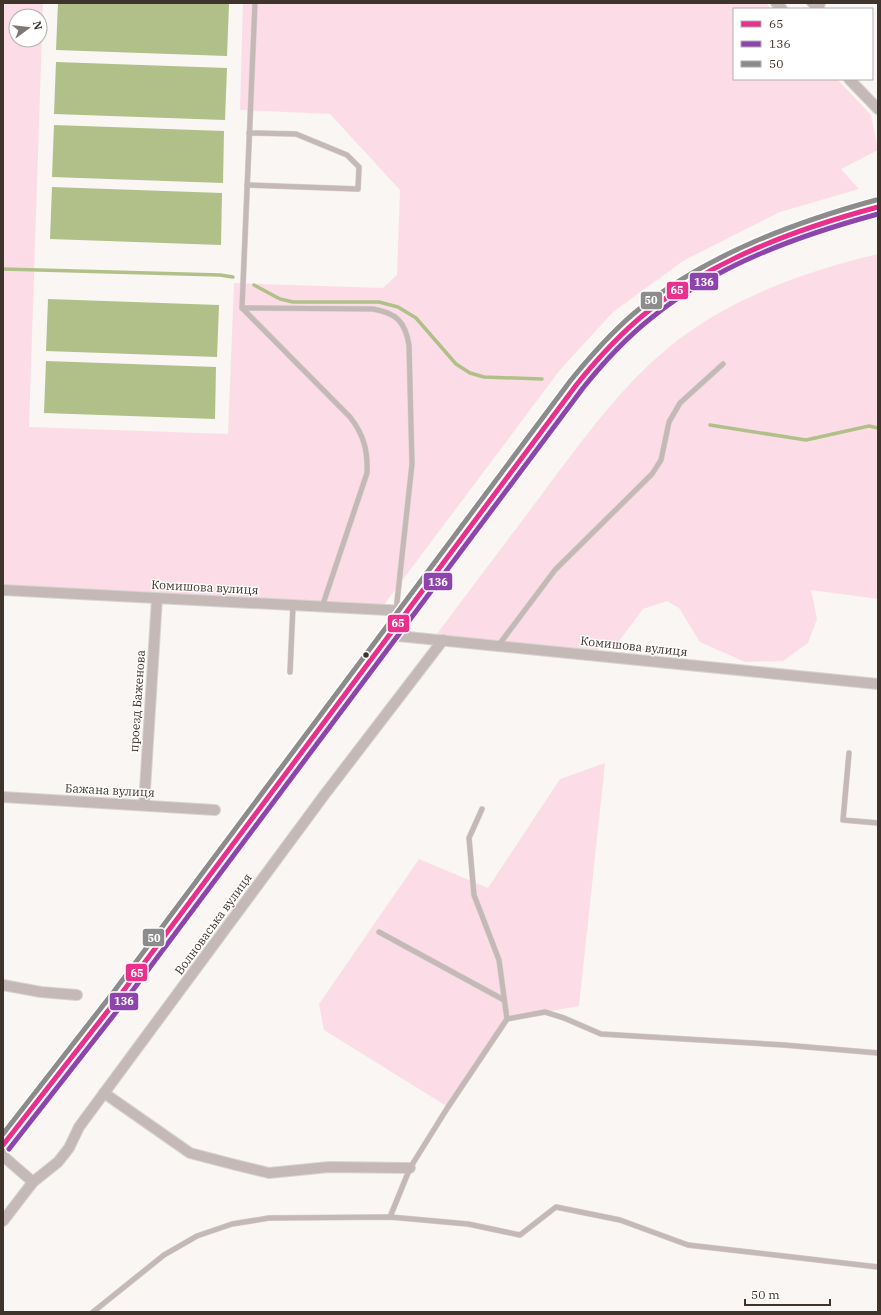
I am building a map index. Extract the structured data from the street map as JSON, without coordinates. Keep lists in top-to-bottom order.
{
  "streets": {
    "street": [
      "Комишова вулиця",
      "проезд Баженова",
      "Бажана вулиця",
      "Волноваська вулиця"
    ]
  },
  "crossings": [
    ["Комишова вулиця", "проезд Баженова"],
    ["Комишова вулиця", "Волноваська вулиця"],
    ["проезд Баженова", "Бажана вулиця"]
  ],
  "lines": ["transit line 50", "transit line 65", "transit line 136"],
  "legend": ["65", "136", "50"],
  "scale_bar": "50 m",
  "north": "right"
}
